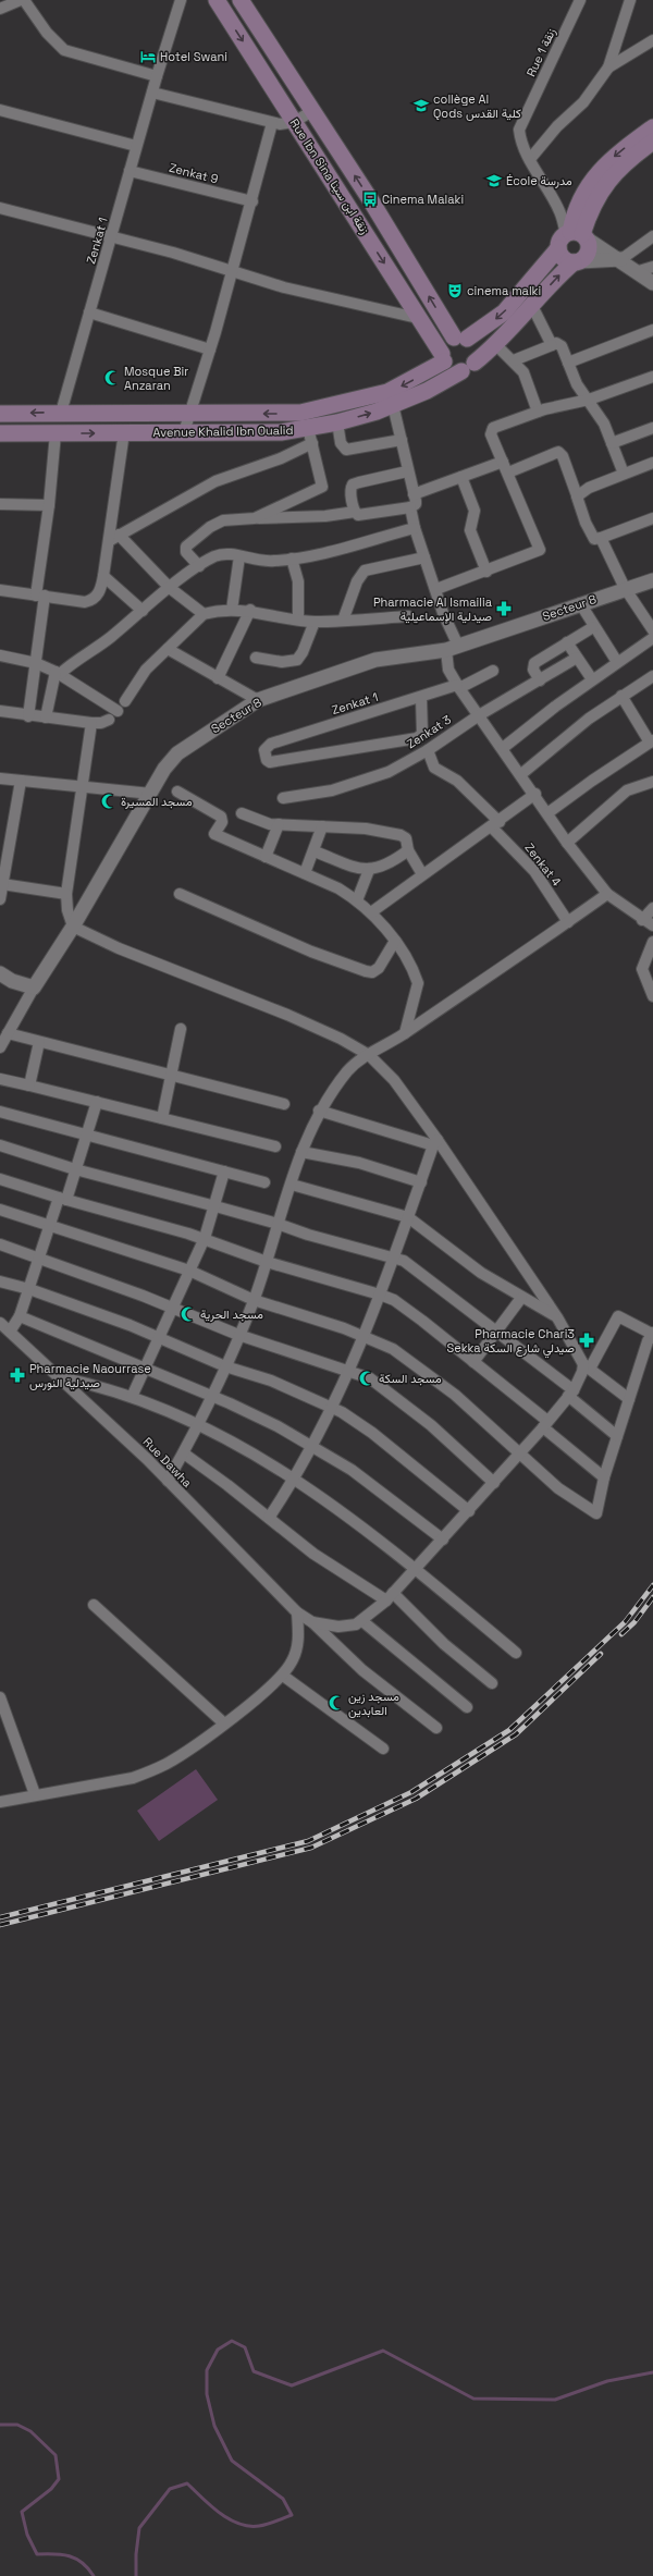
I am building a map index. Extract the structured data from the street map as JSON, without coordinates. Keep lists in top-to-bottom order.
{
  "streets": {
    "main road": ["Rue Ibn Sina زنقة ابن سينا", "Avenue Khalid Ibn Oualid"],
    "street": [
      "Rue 1 زنقة",
      "Zenkat 9",
      "Zenkat 1",
      "Secteur 8",
      "Zenkat 3",
      "Zenkat 4",
      "Rue Dawha"
    ]
  },
  "crossings": [
    ["Zenkat 9", "Zenkat 1"],
    ["Rue Ibn Sina زنقة ابن سينا", "Avenue Khalid Ibn Oualid"],
    ["Zenkat 1", "Avenue Khalid Ibn Oualid"],
    ["Zenkat 3", "Zenkat 4"]
  ],
  "places": {
    "hotel": ["Hotel Swani"],
    "school or university": ["collège Al Qods كلية القدس", "École مدرسة"],
    "bus stop": ["Cinema Malaki"],
    "theatre": ["cinema malki"],
    "mosque": [
      "Mosque Bir Anzaran",
      "مسجد المسيرة",
      "مسجد الحرية",
      "مسجد السكة",
      "مسجد زين العابدين"
    ],
    "pharmacy": ["Pharmacie Al Ismailia صيدلية الإسماعيلية", "Pharmacie Chari3 Sekka صيدلي شارع السكة", "Pharmacie Naourrase صيدلية النورس"]
  }
}
